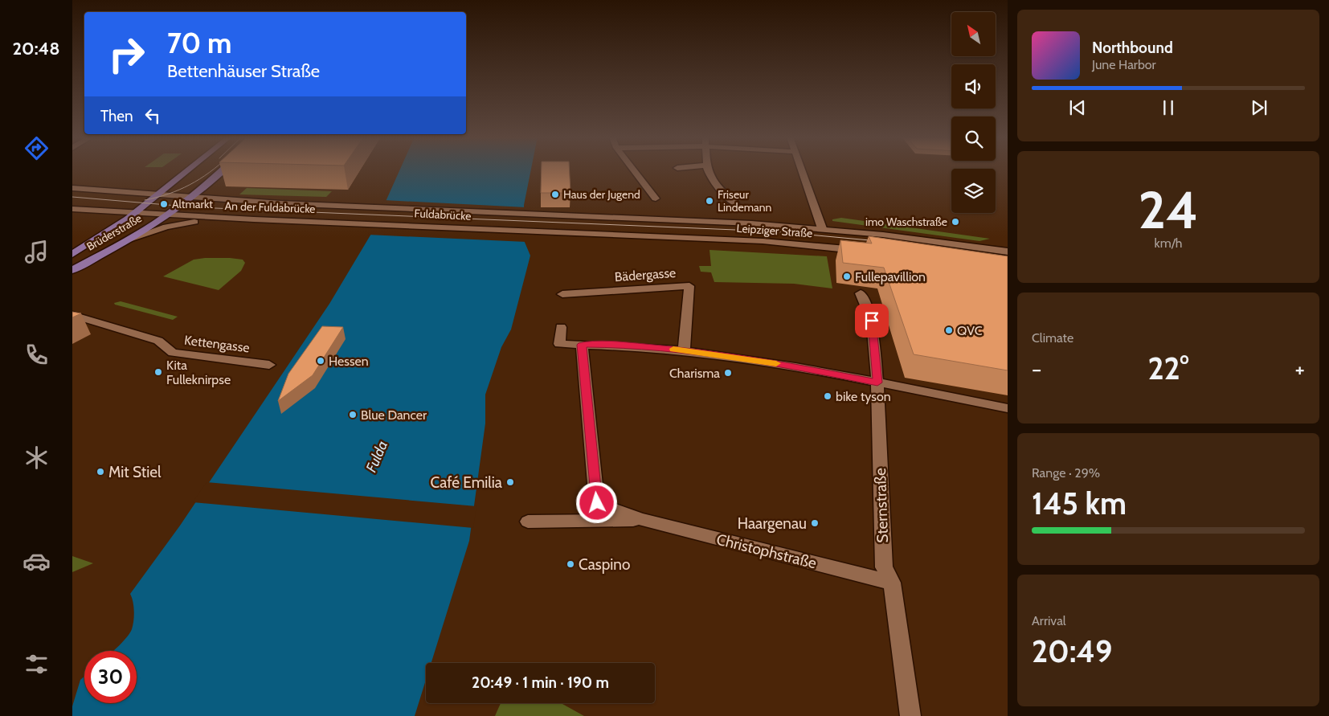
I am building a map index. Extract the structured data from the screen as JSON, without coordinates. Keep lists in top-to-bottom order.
{
  "streets": {
    "main road": ["Brüderstraße"],
    "street": [
      "An der Fuldabrücke",
      "Fuldabrücke",
      "Leipziger Straße",
      "Bädergasse",
      "Kettengasse",
      "Sternstraße",
      "Christophstraße"
    ]
  },
  "crossings": [
    ["An der Fuldabrücke", "Fuldabrücke"],
    ["An der Fuldabrücke", "Brüderstraße"],
    ["Fuldabrücke", "Leipziger Straße"],
    ["Sternstraße", "Christophstraße"]
  ],
  "water": ["Fulda"],
  "places": [
    "Haus der Jugend",
    "Friseur Lindemann",
    "Altmarkt",
    "imo Waschstraße",
    "Fullepavillion",
    "QVC",
    "Hessen",
    "Kita Fulleknirpse",
    "Charisma",
    "bike tyson",
    "Blue Dancer",
    "Mit Stiel",
    "Café Emilia",
    "Haargenau",
    "Caspino"
  ],
  "north": "top left",
  "page": {
    "tabs": "20:48",
    "turn": ["70 m", "Bettenhäuser Straße"],
    "song": ["Northbound", "June Harbor"],
    "then": "Then",
    "tile": [
      ["24", "km/h"],
      "Climate",
      ["Range · 29%", "145 km"],
      ["Arrival", "20:49"]
    ],
    "heat": ["−", "22°", "+"],
    "limit": "30",
    "trip": "20:49 · 1 min · 190 m"
  }
}
